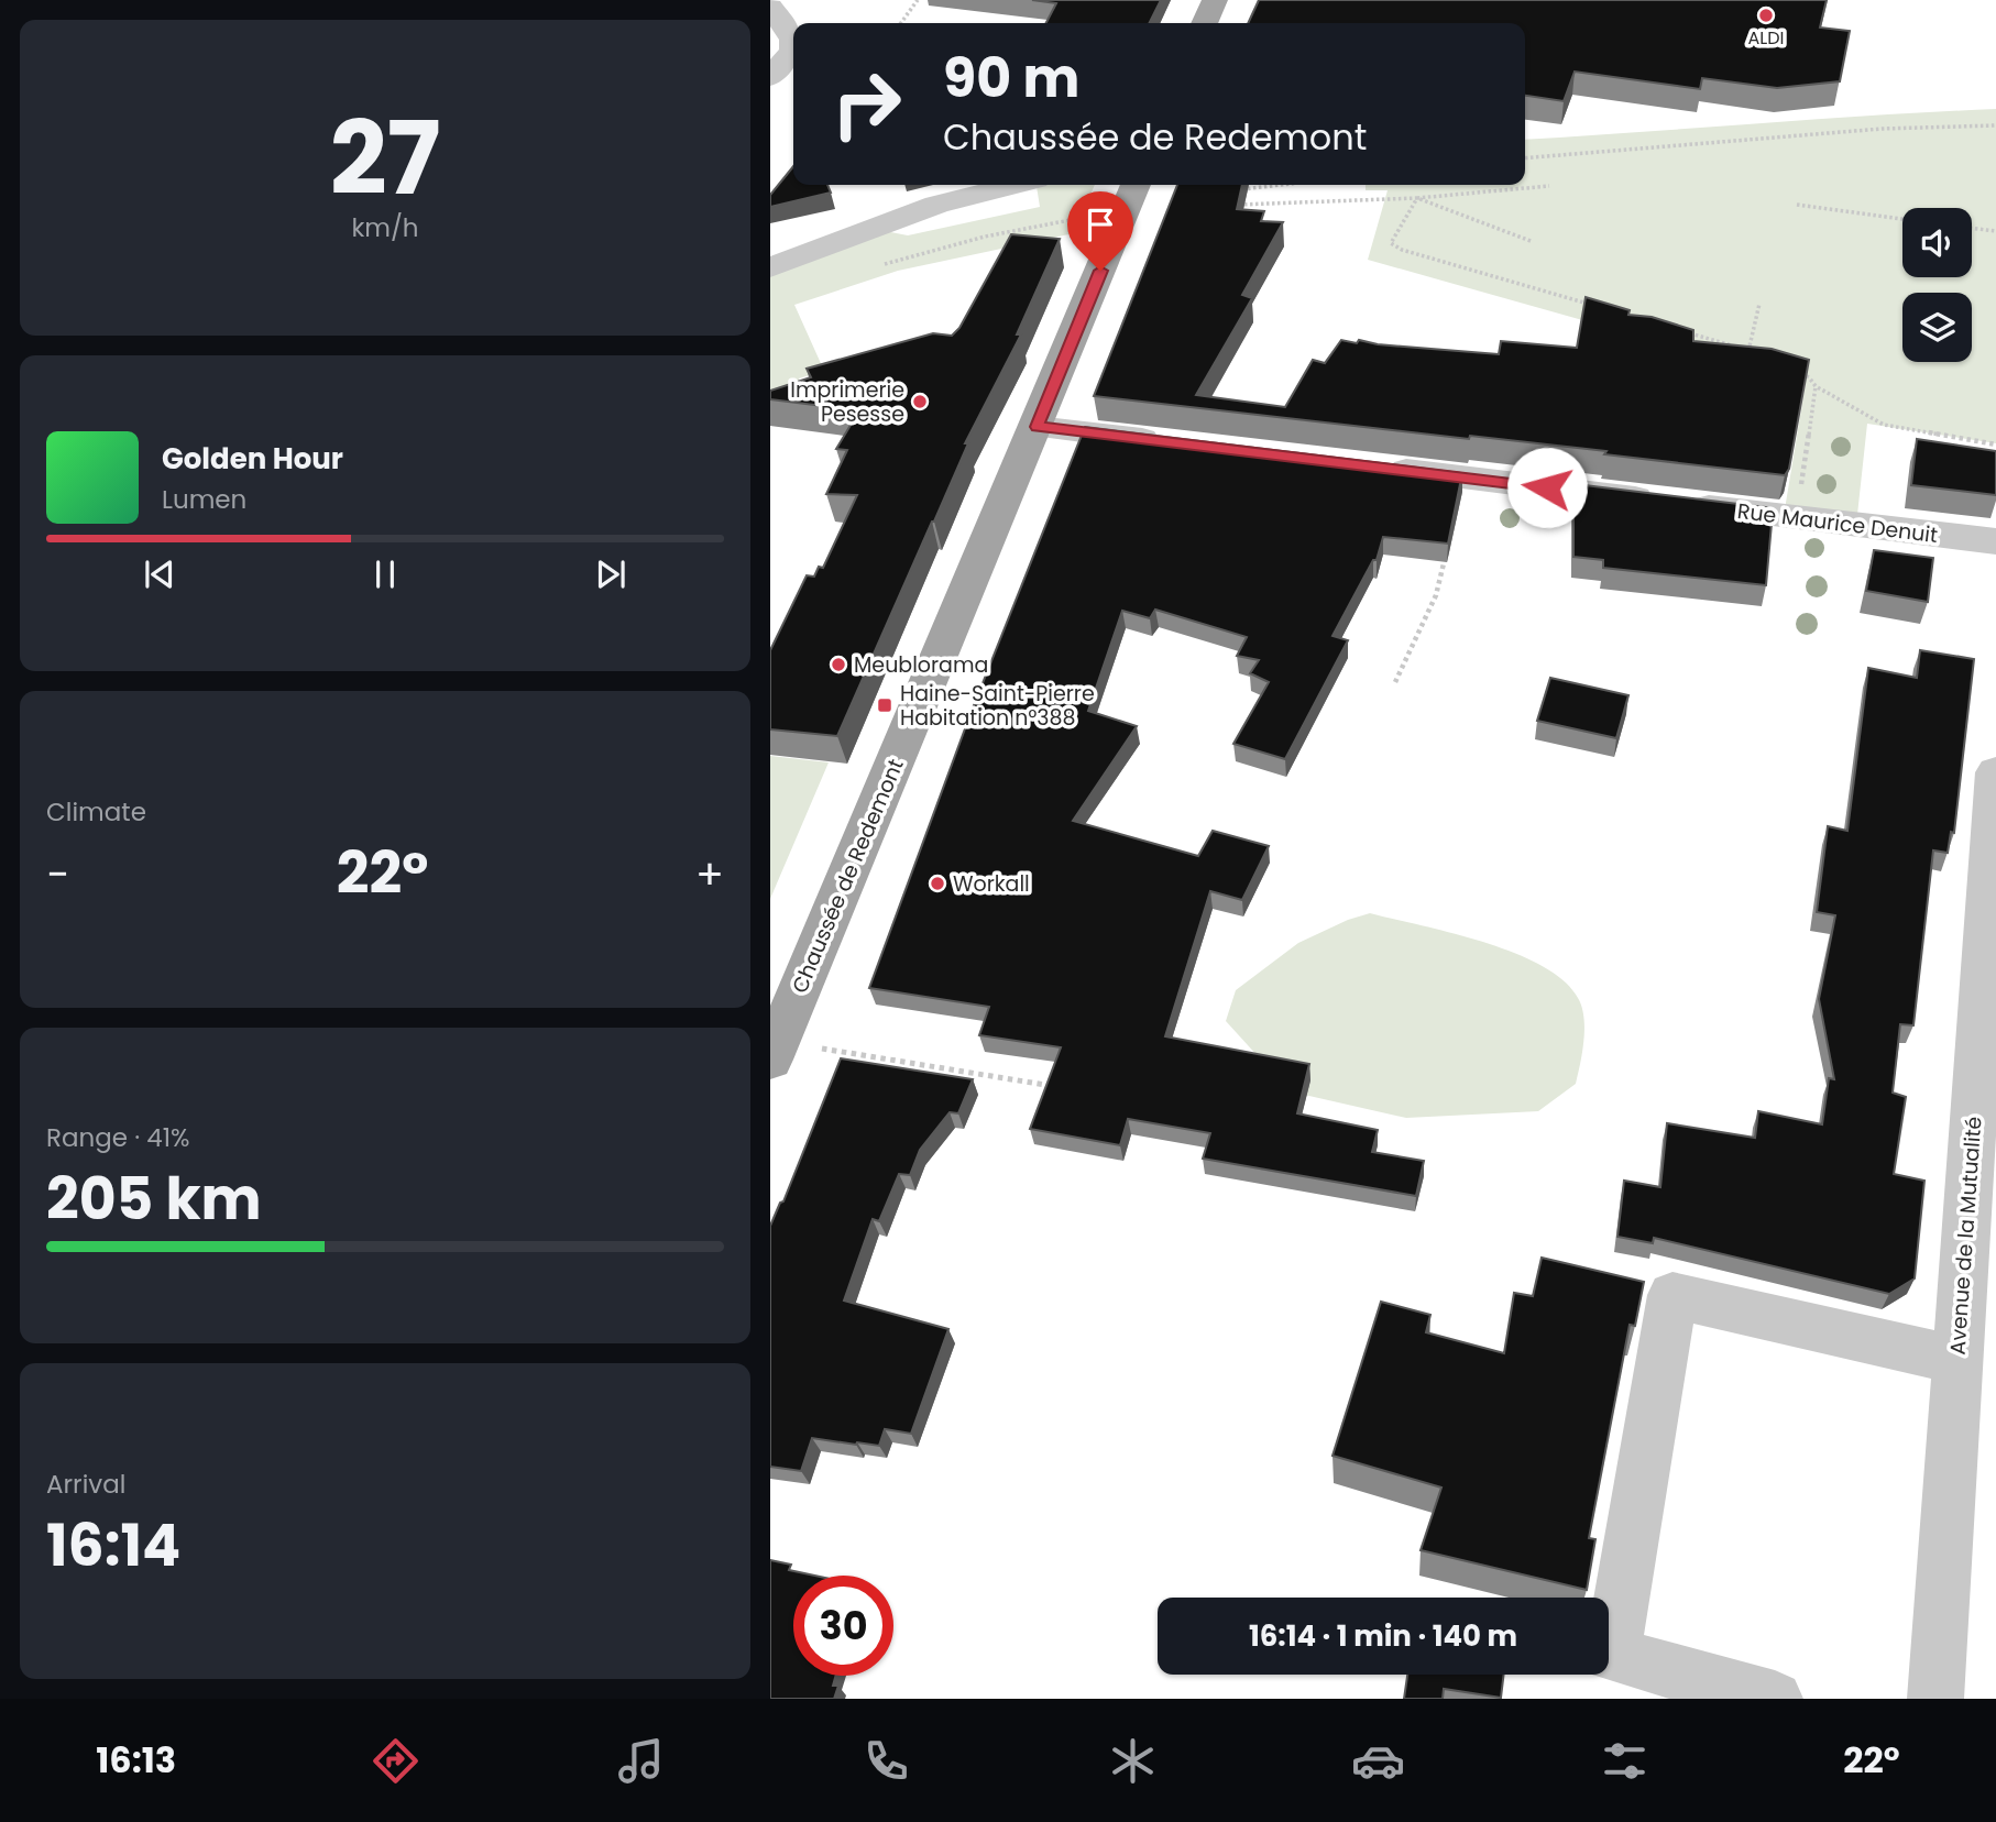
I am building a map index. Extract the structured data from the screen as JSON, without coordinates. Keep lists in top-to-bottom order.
{
  "streets": {
    "main road": ["Chaussée de Redemont"],
    "street": ["Rue Maurice Denuit", "Avenue de la Mutualité"]
  },
  "places": {
    "other": [
      "ALDI",
      "Imprimerie Pesesse",
      "Meublorama",
      "Workall"
    ],
    "transit": ["Haine-Saint-Pierre Habitation n°388"]
  },
  "page": {
    "tile": [
      ["27", "km/h"],
      "Climate",
      ["Range · 41%", "205 km"],
      ["Arrival", "16:14"]
    ],
    "turn": ["90 m", "Chaussée de Redemont"],
    "song": ["Golden Hour", "Lumen"],
    "heat": ["−", "22°", "+"],
    "limit": "30",
    "trip": "16:14 · 1 min · 140 m",
    "tabs": ["16:13", "22°"]
  }
}
